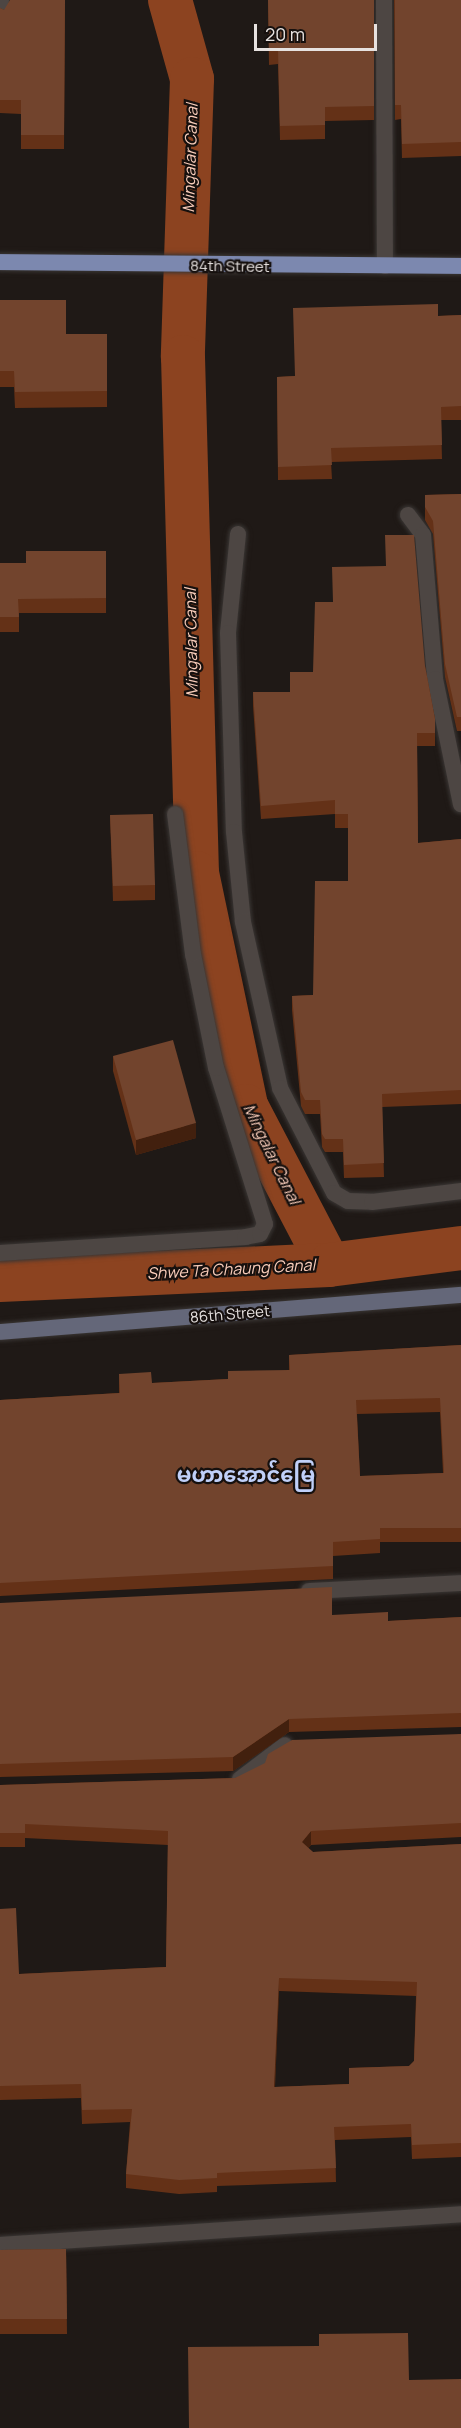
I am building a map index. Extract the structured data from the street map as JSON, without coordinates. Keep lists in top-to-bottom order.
{
  "streets": {
    "main road": ["84th Street", "86th Street"]
  },
  "districts": ["မဟာအောင်မြေ"],
  "water": ["Mingalar Canal", "Shwe Ta Chaung Canal"],
  "scale_bar": "20 m"
}
